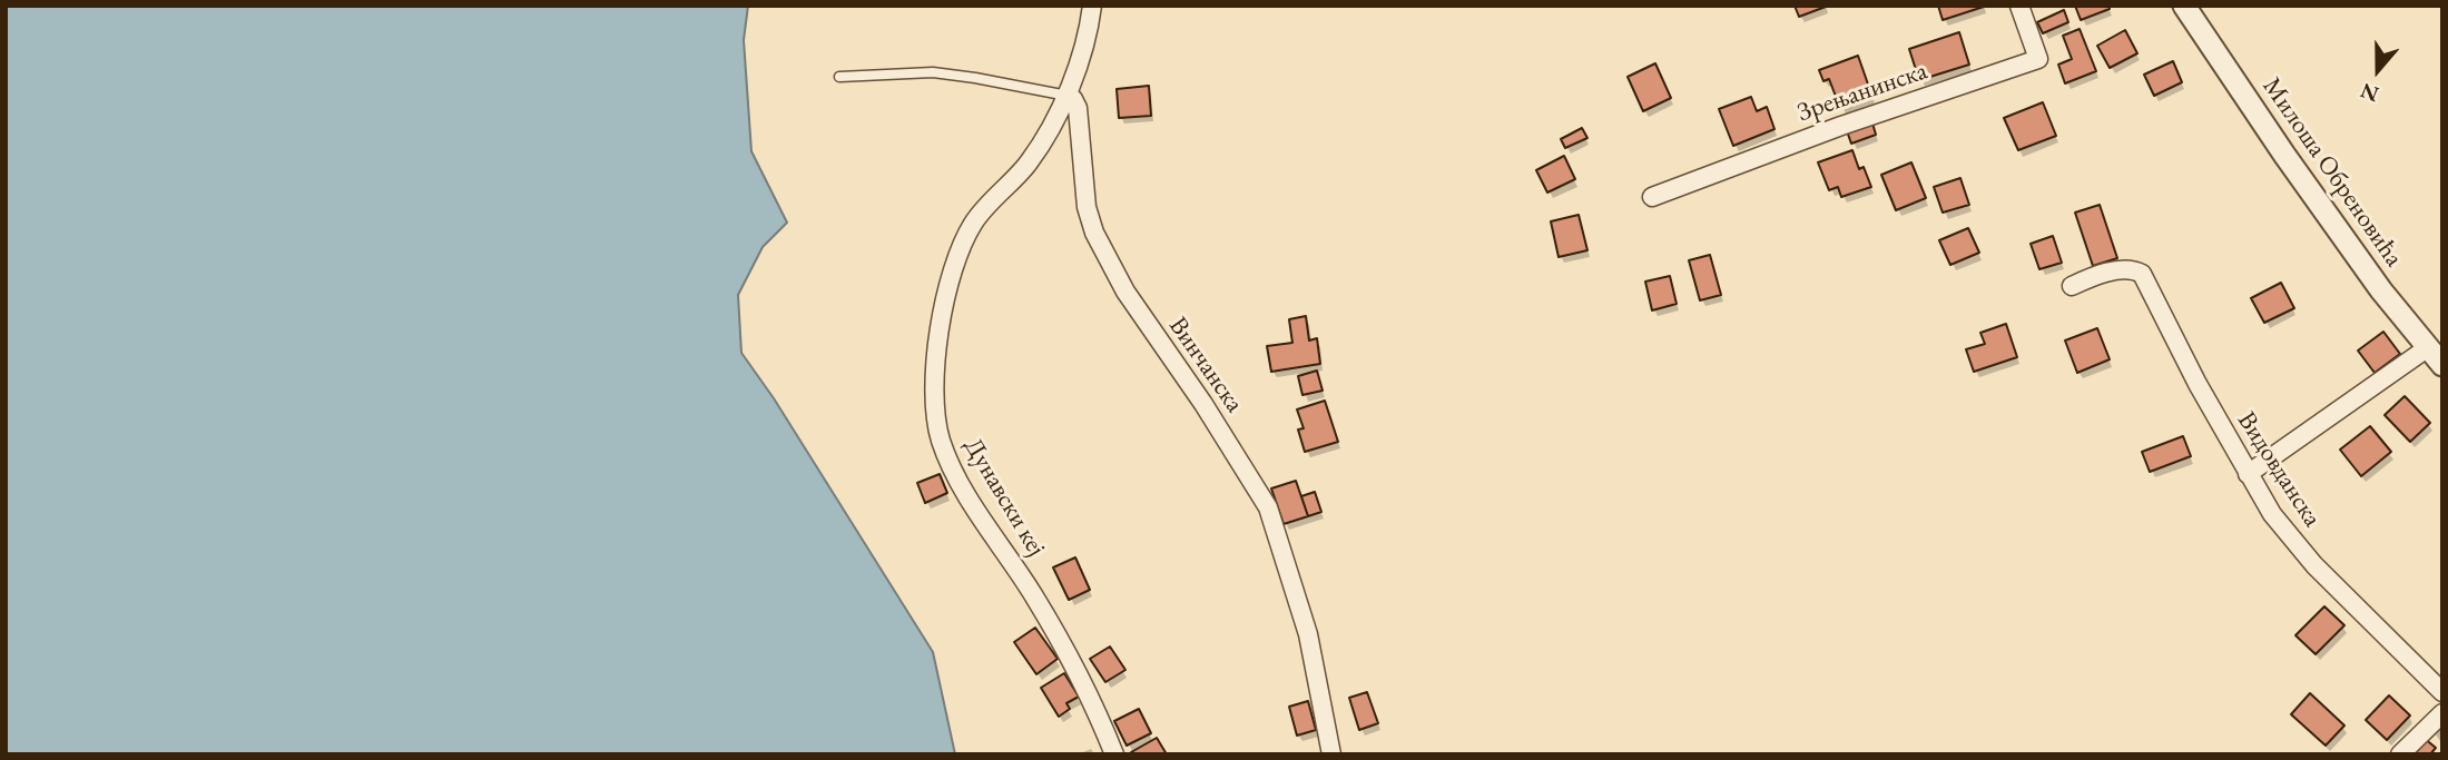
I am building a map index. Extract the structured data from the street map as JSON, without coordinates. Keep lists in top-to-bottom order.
{
  "streets": {
    "street": [
      "Зрењанинска",
      "Милоша Обреновића",
      "Винчанска",
      "Видовданска",
      "Дунавски кеј"
    ]
  },
  "crossings": [
    ["Винчанска", "Дунавски кеј"]
  ],
  "north": "bottom"
}
